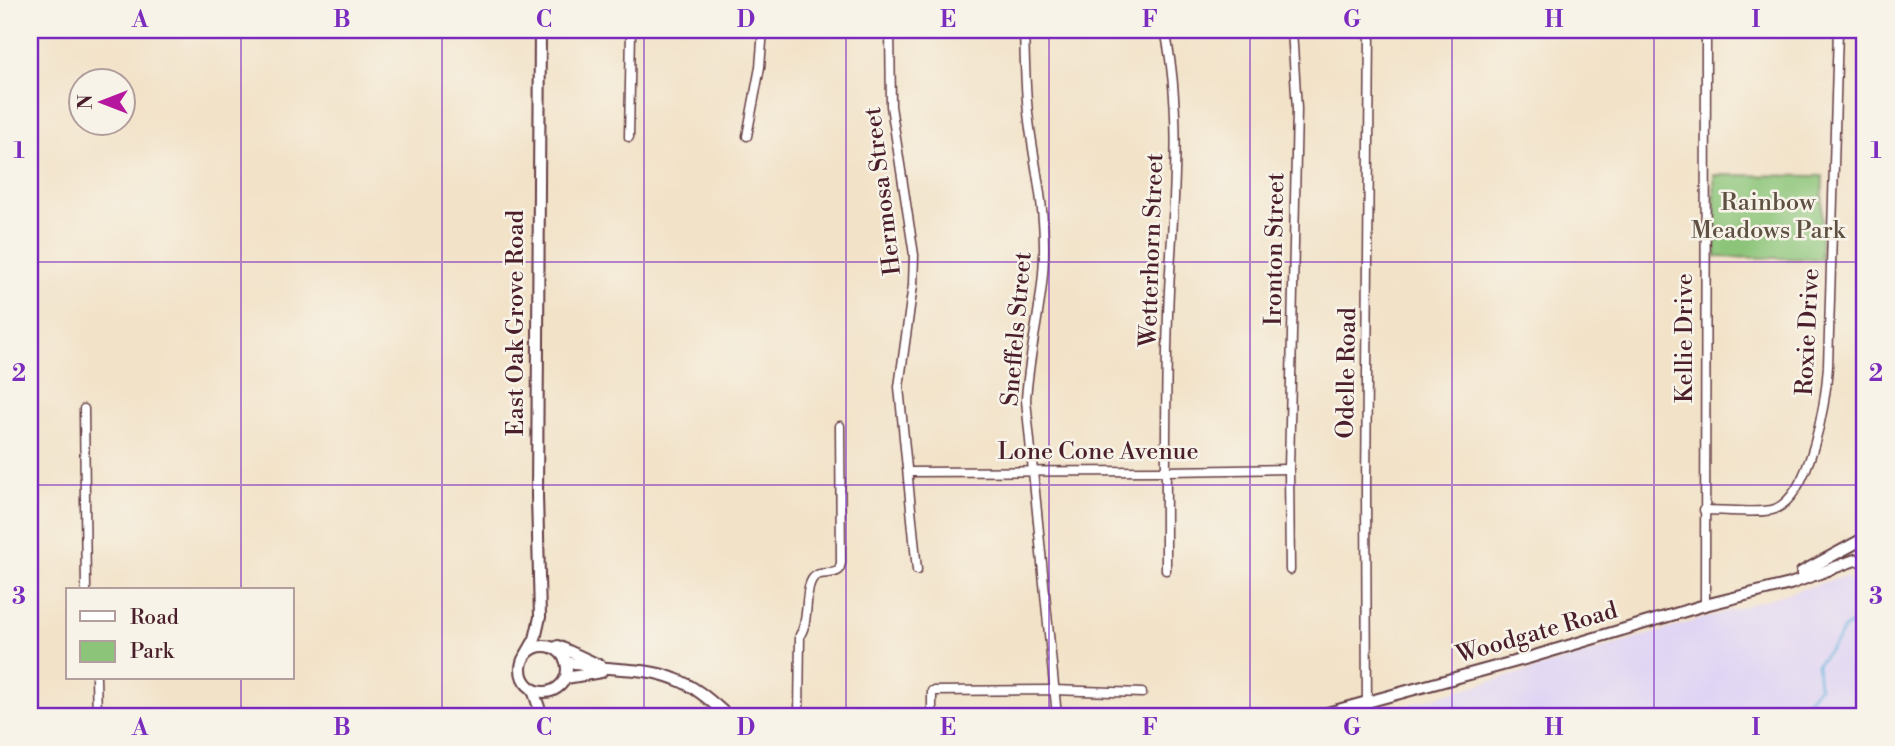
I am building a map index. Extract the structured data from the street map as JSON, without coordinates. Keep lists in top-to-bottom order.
{
  "streets": {
    "street": [
      "Hermosa Street",
      "Ironton Street",
      "Wetterhorn Street",
      "East Oak Grove Road",
      "Sneffels Street",
      "Roxie Drive",
      "Kellie Drive",
      "Odelle Road",
      "Lone Cone Avenue",
      "Woodgate Road"
    ]
  },
  "crossings": [
    ["Hermosa Street", "Lone Cone Avenue"],
    ["Ironton Street", "Lone Cone Avenue"],
    ["Wetterhorn Street", "Lone Cone Avenue"],
    ["Sneffels Street", "Lone Cone Avenue"],
    ["Roxie Drive", "Kellie Drive"],
    ["Kellie Drive", "Woodgate Road"],
    ["Odelle Road", "Woodgate Road"]
  ],
  "parks": ["Rainbow Meadows Park"],
  "legend": ["Road", "Park"],
  "north": "left",
  "grid": {
    "columns": [
      "A",
      "B",
      "C",
      "D",
      "E",
      "F",
      "G",
      "H",
      "I"
    ],
    "rows": ["1", "2", "3"]
  }
}
